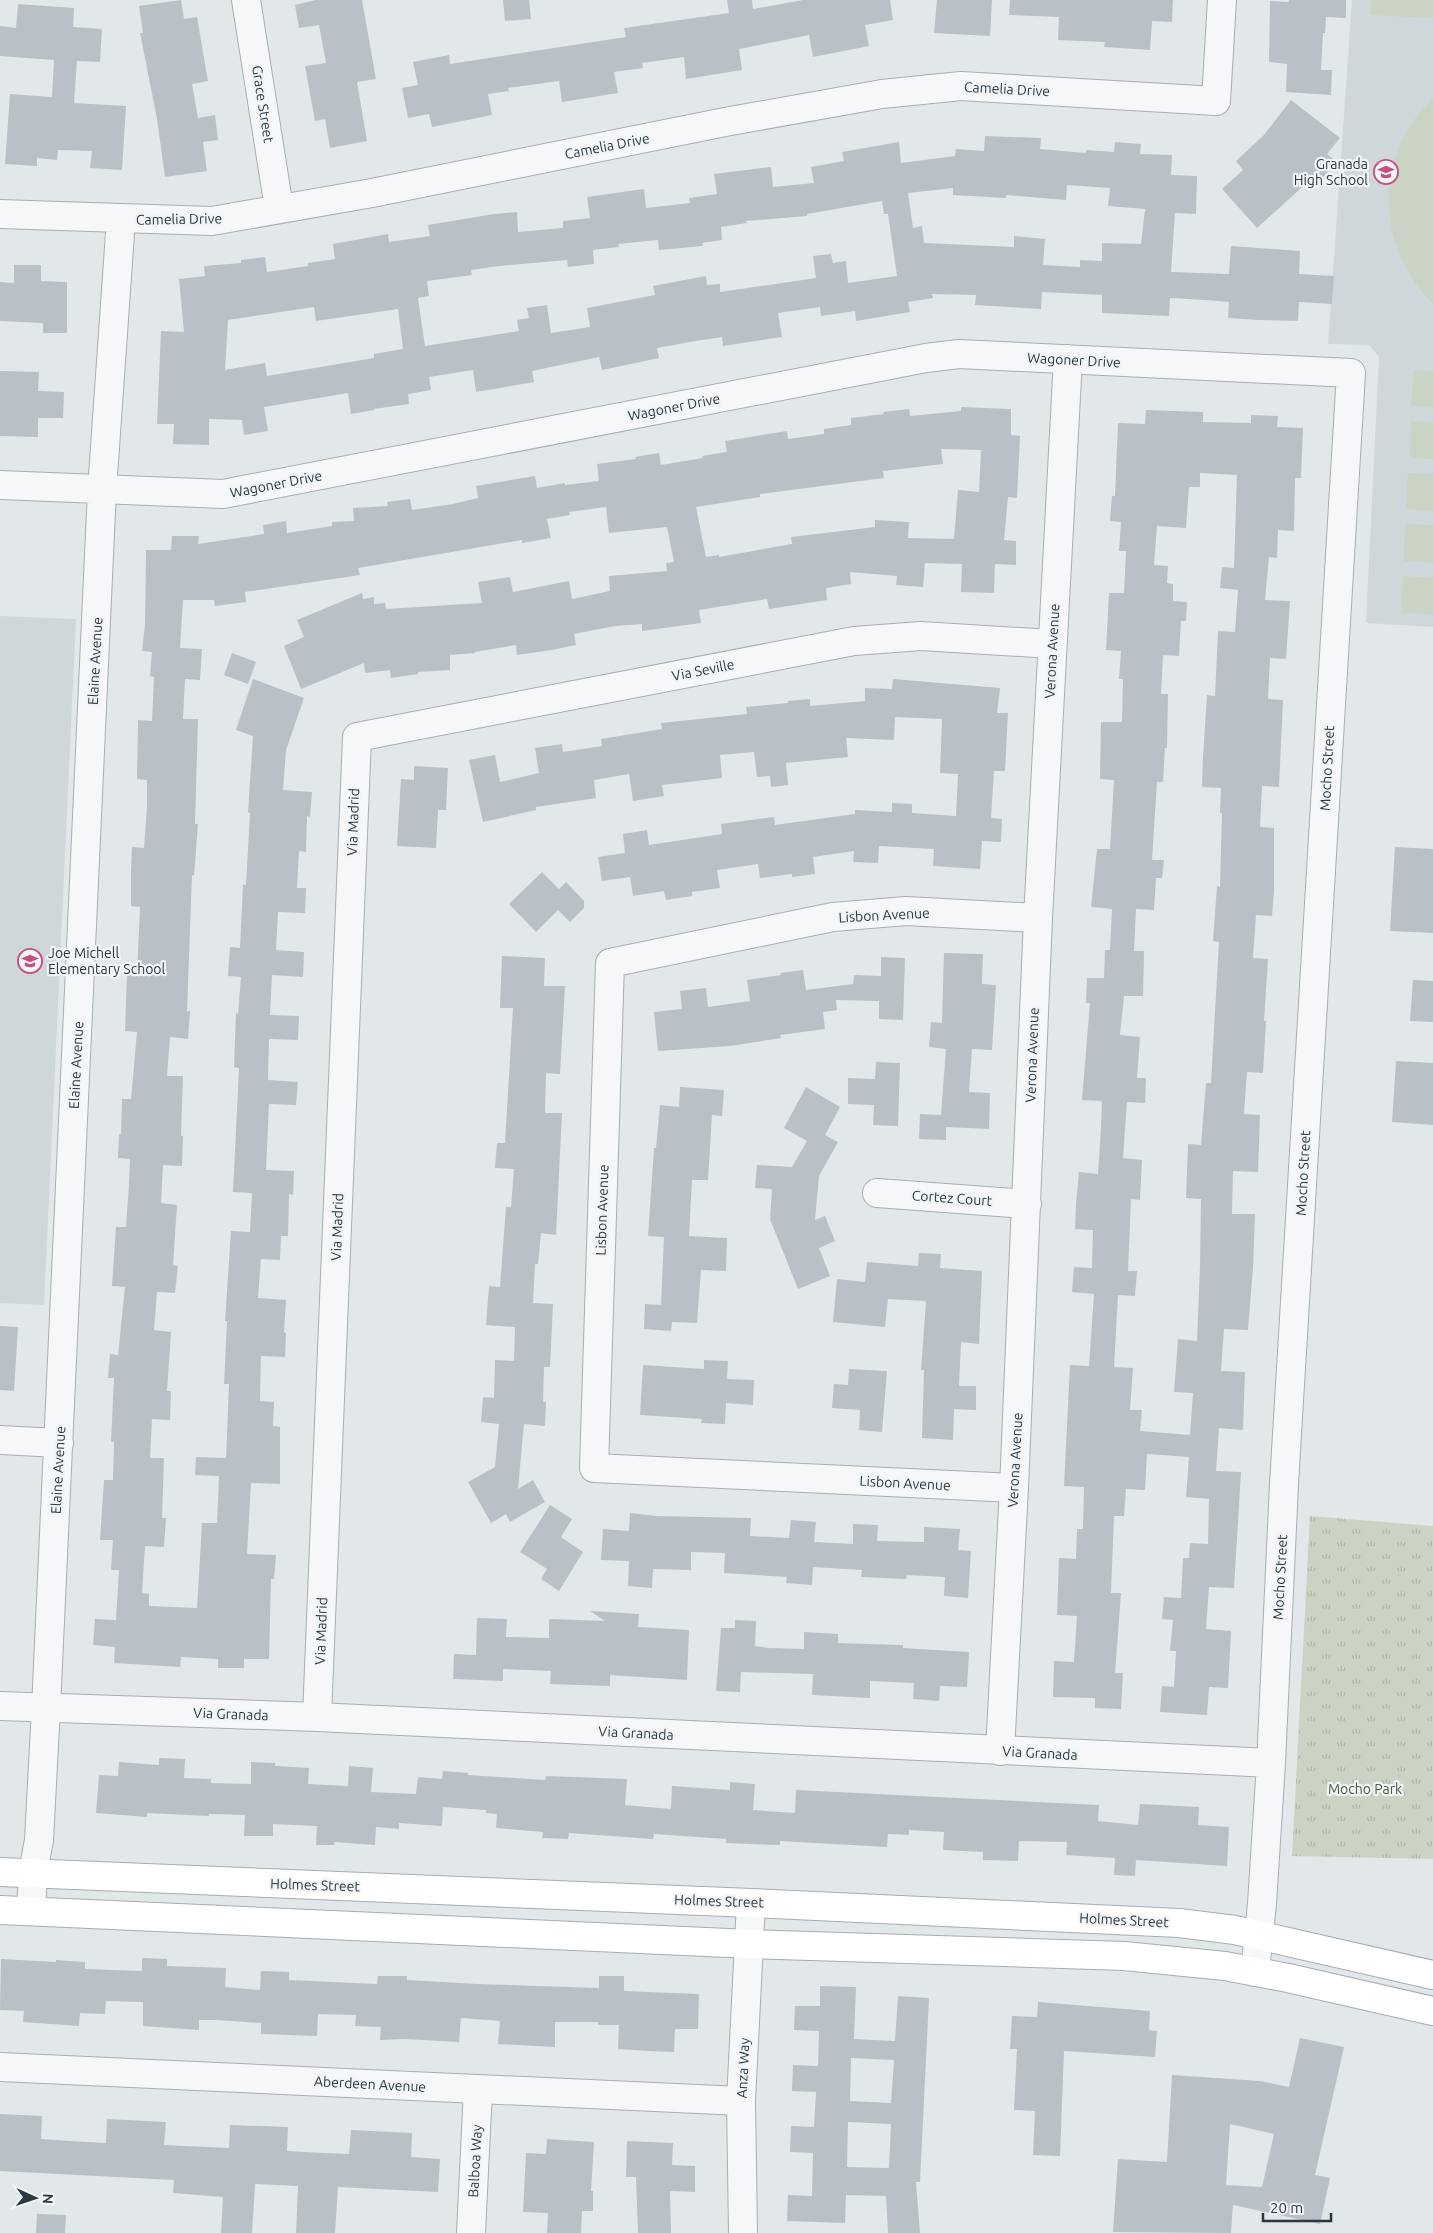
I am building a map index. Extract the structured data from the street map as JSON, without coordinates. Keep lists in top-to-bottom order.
{
  "streets": {
    "main road": ["Holmes Street"],
    "street": [
      "Camelia Drive",
      "Grace Street",
      "Wagoner Drive",
      "Verona Avenue",
      "Elaine Avenue",
      "Via Seville",
      "Mocho Street",
      "Via Madrid",
      "Lisbon Avenue",
      "Cortez Court",
      "Via Granada",
      "Anza Way",
      "Aberdeen Avenue",
      "Balboa Way"
    ]
  },
  "crossings": [
    ["Camelia Drive", "Grace Street"],
    ["Camelia Drive", "Elaine Avenue"],
    ["Wagoner Drive", "Verona Avenue"],
    ["Wagoner Drive", "Elaine Avenue"],
    ["Wagoner Drive", "Mocho Street"],
    ["Verona Avenue", "Via Seville"],
    ["Verona Avenue", "Lisbon Avenue"],
    ["Verona Avenue", "Cortez Court"],
    ["Verona Avenue", "Via Granada"],
    ["Elaine Avenue", "Via Granada"],
    ["Elaine Avenue", "Holmes Street"],
    ["Via Seville", "Via Madrid"],
    ["Mocho Street", "Via Granada"],
    ["Mocho Street", "Holmes Street"],
    ["Via Madrid", "Via Granada"],
    ["Holmes Street", "Anza Way"],
    ["Anza Way", "Aberdeen Avenue"],
    ["Aberdeen Avenue", "Balboa Way"]
  ],
  "parks": ["Mocho Park"],
  "places": {
    "school or university": ["Granada High School", "Joe Michell Elementary School"]
  },
  "scale_bar": "20 m",
  "north": "right"
}
